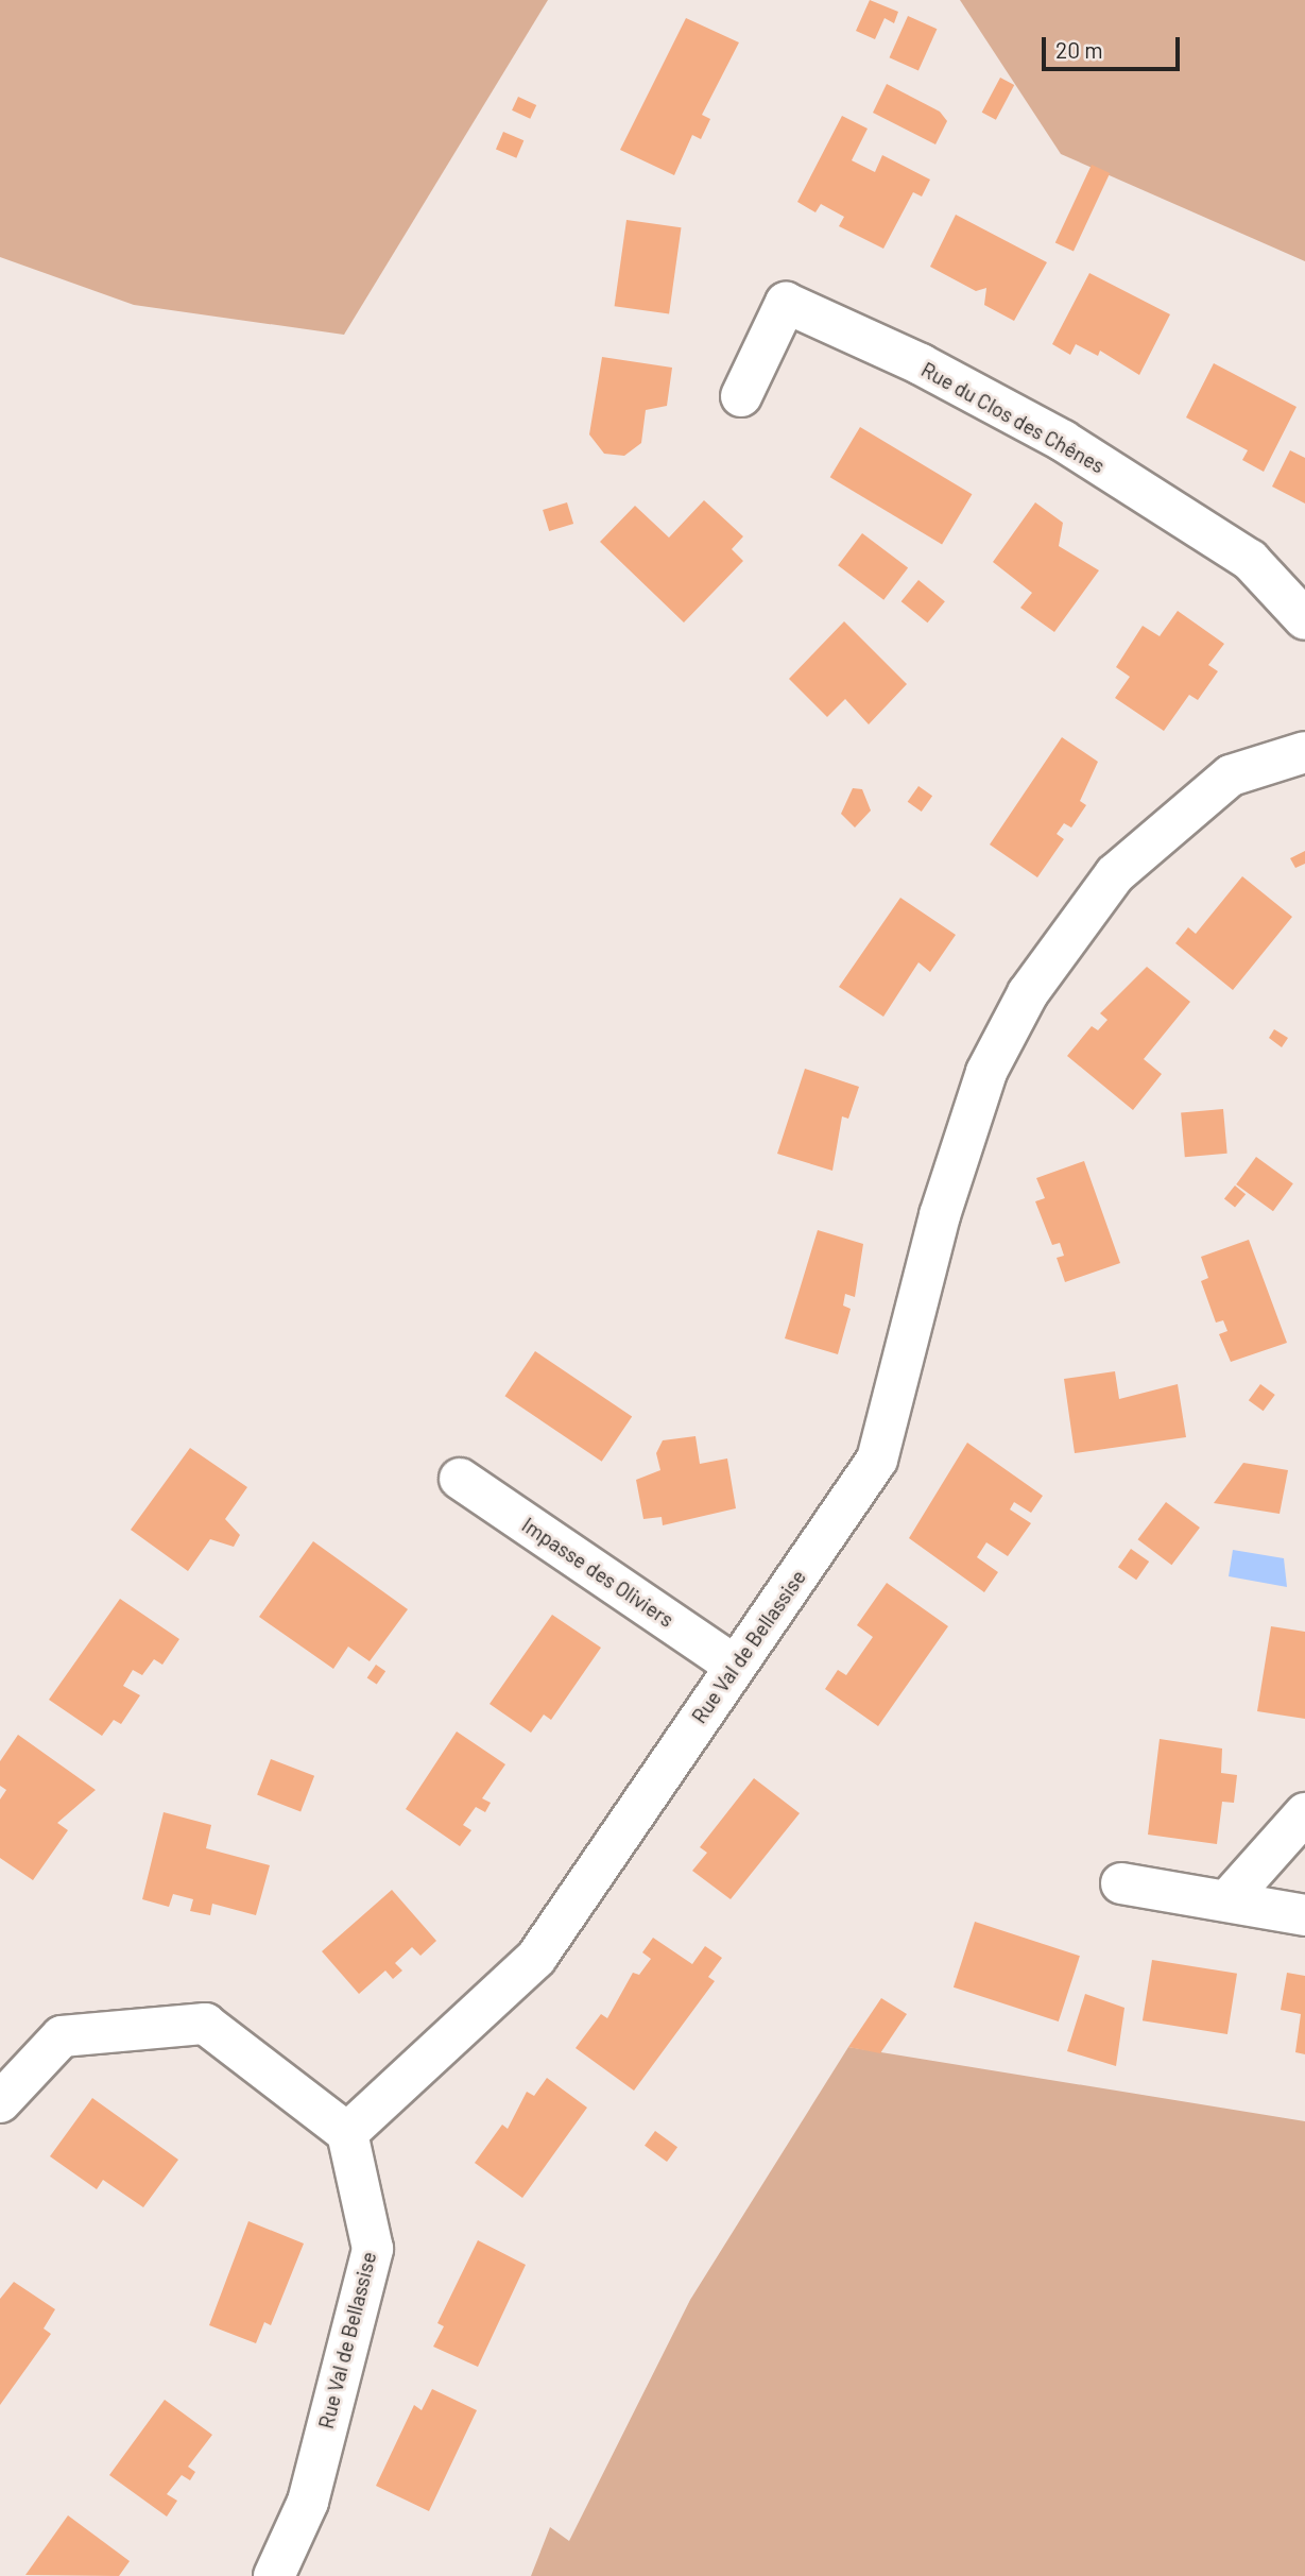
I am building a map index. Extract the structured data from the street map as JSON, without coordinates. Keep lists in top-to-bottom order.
{
  "streets": {
    "street": ["Rue du Clos des Chênes", "Impasse des Oliviers", "Rue Val de Bellassise"]
  },
  "crossings": [
    ["Impasse des Oliviers", "Rue Val de Bellassise"]
  ],
  "scale_bar": "20 m"
}
